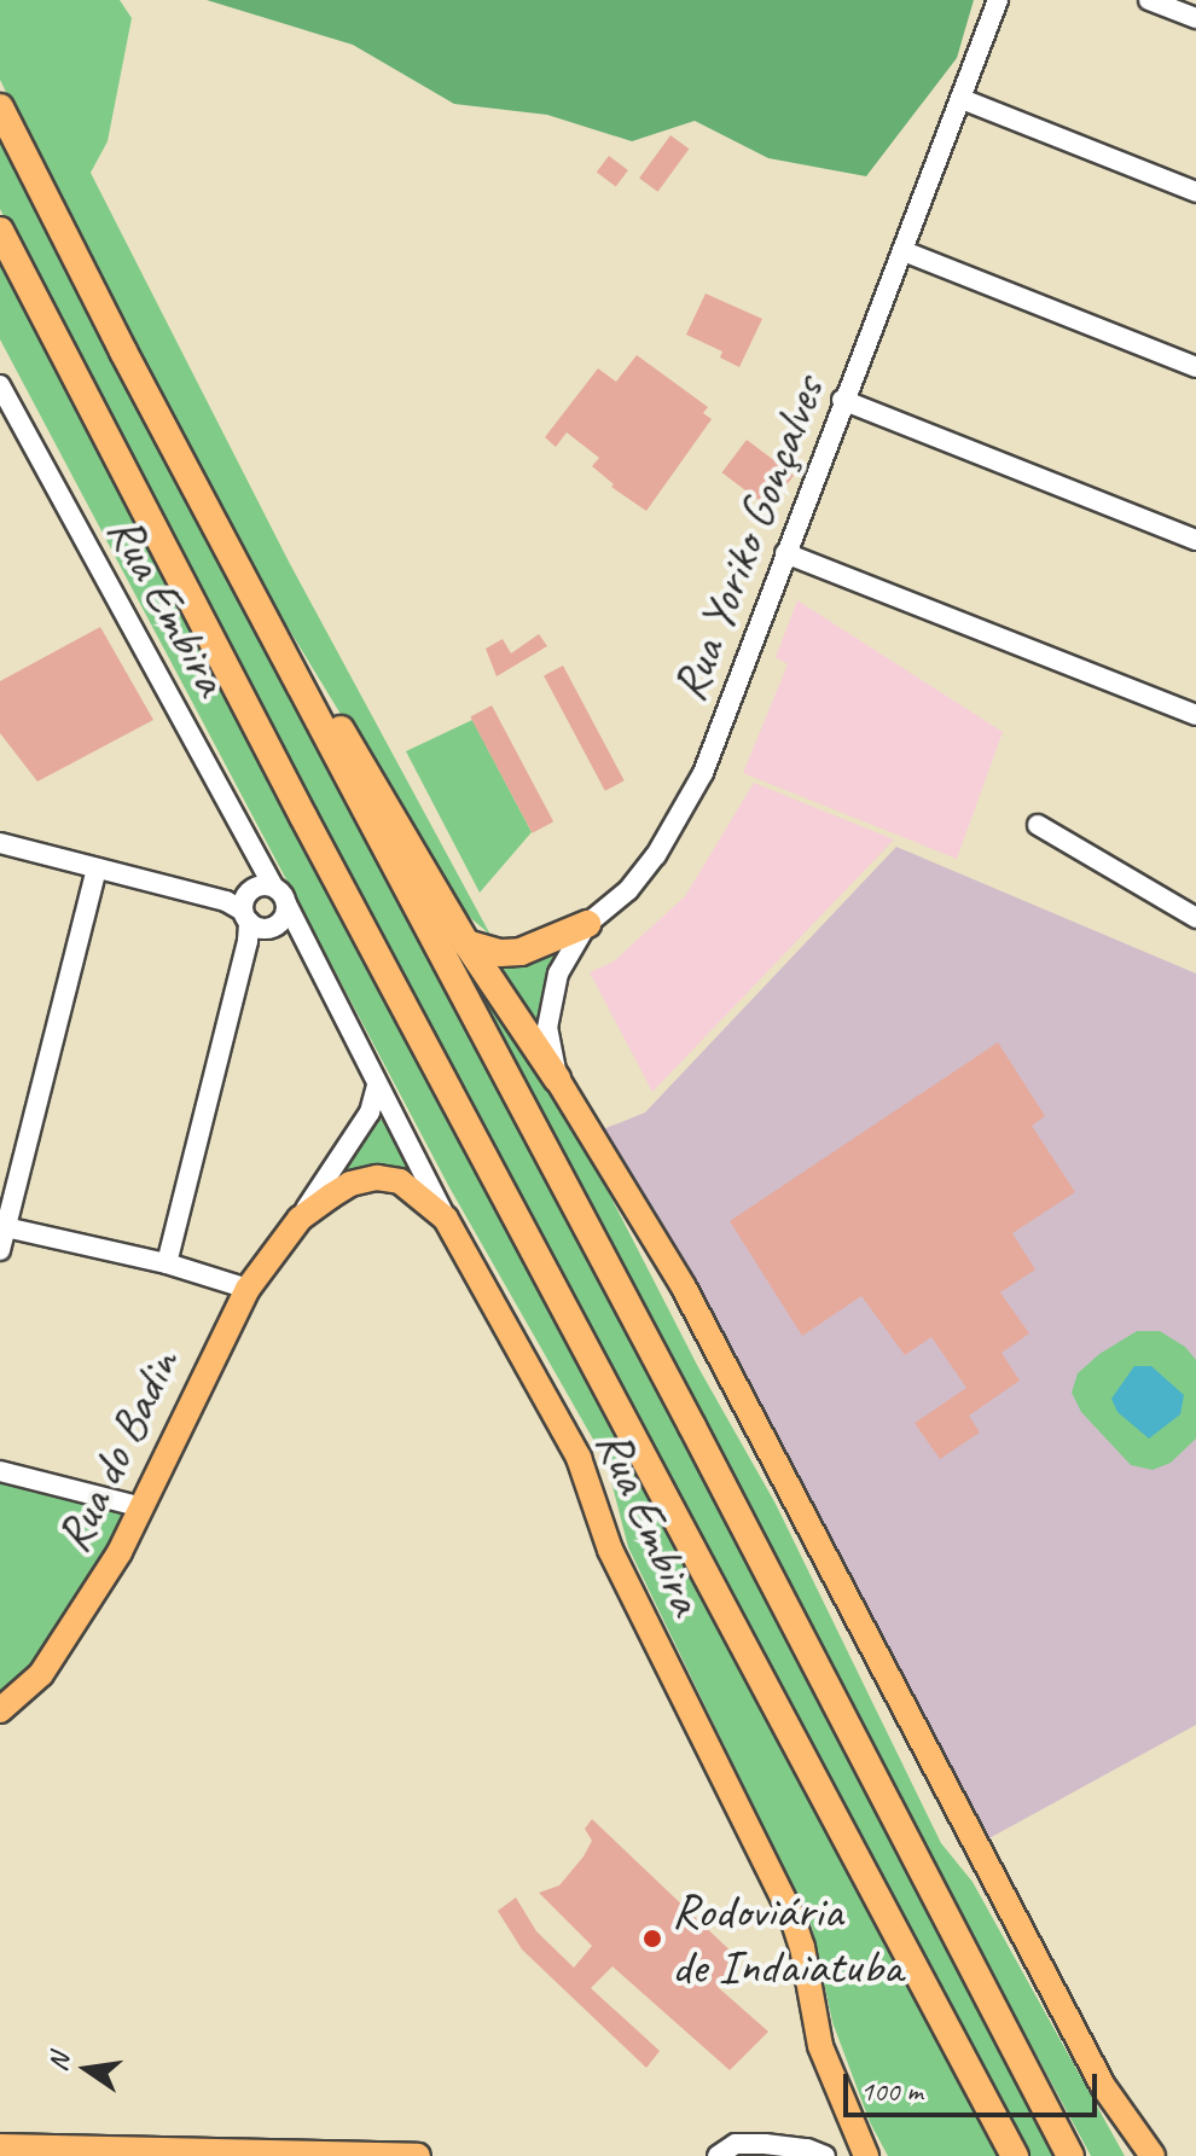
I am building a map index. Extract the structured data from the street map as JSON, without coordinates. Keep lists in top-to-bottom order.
{
  "streets": {
    "main road": ["Rua Embira", "Rua do Badin"],
    "street": ["Rua Yoriko Gonçalves"]
  },
  "crossings": [
    ["Rua Embira", "Rua do Badin"]
  ],
  "places": ["Rodoviária de Indaiatuba"],
  "scale_bar": "100 m",
  "north": "left"
}
